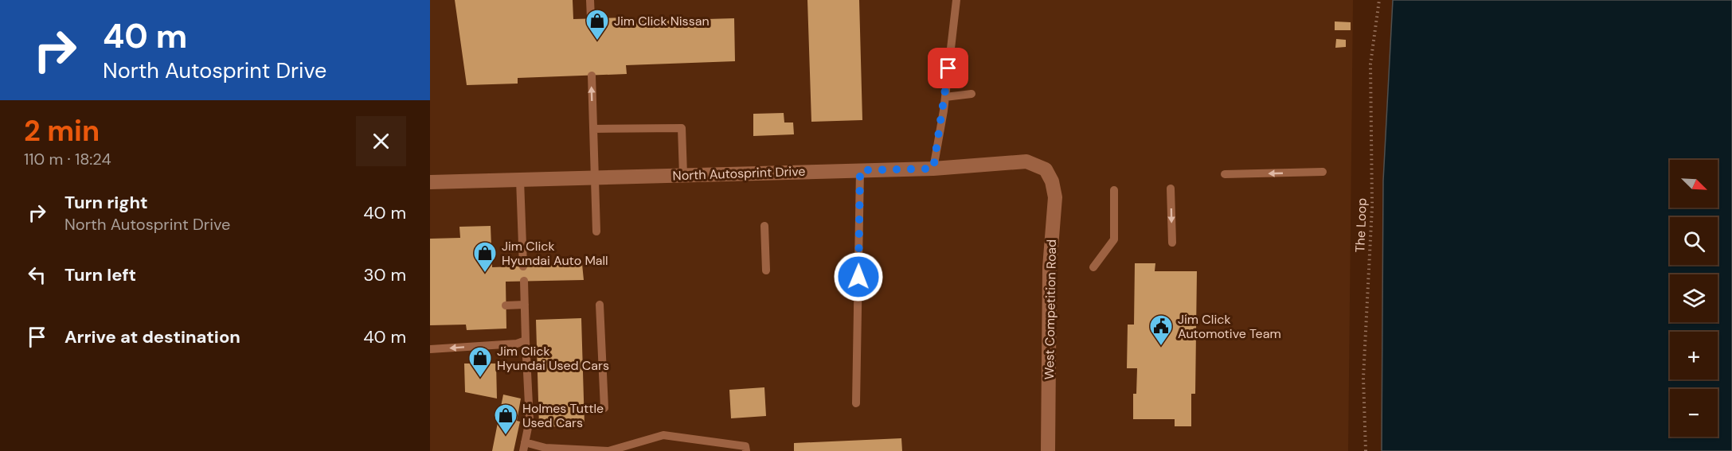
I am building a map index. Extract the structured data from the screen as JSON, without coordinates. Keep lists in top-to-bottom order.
{
  "streets": {
    "street": ["North Autosprint Drive", "West Competition Road"],
    "path": ["The Loop"]
  },
  "crossings": [
    ["North Autosprint Drive", "West Competition Road"]
  ],
  "places": {
    "shop": [
      "Jim Click Nissan",
      "Jim Click Hyundai Auto Mall",
      "Jim Click Hyundai Used Cars",
      "Holmes Tuttle Used Cars"
    ],
    "public building": ["Jim Click Automotive Team"]
  },
  "north": "bottom right",
  "page": {
    "turn": ["40 m", "North Autosprint Drive"],
    "heading": ["2 min", "110 m · 18:24"],
    "map_buttons": ["+", "−"],
    "list": [
      {
        "name": "Turn right",
        "note": "North Autosprint Drive",
        "value": "40 m"
      },
      {
        "name": "Turn left",
        "value": "30 m"
      },
      {
        "name": "Arrive at destination",
        "value": "40 m"
      }
    ]
  }
}
